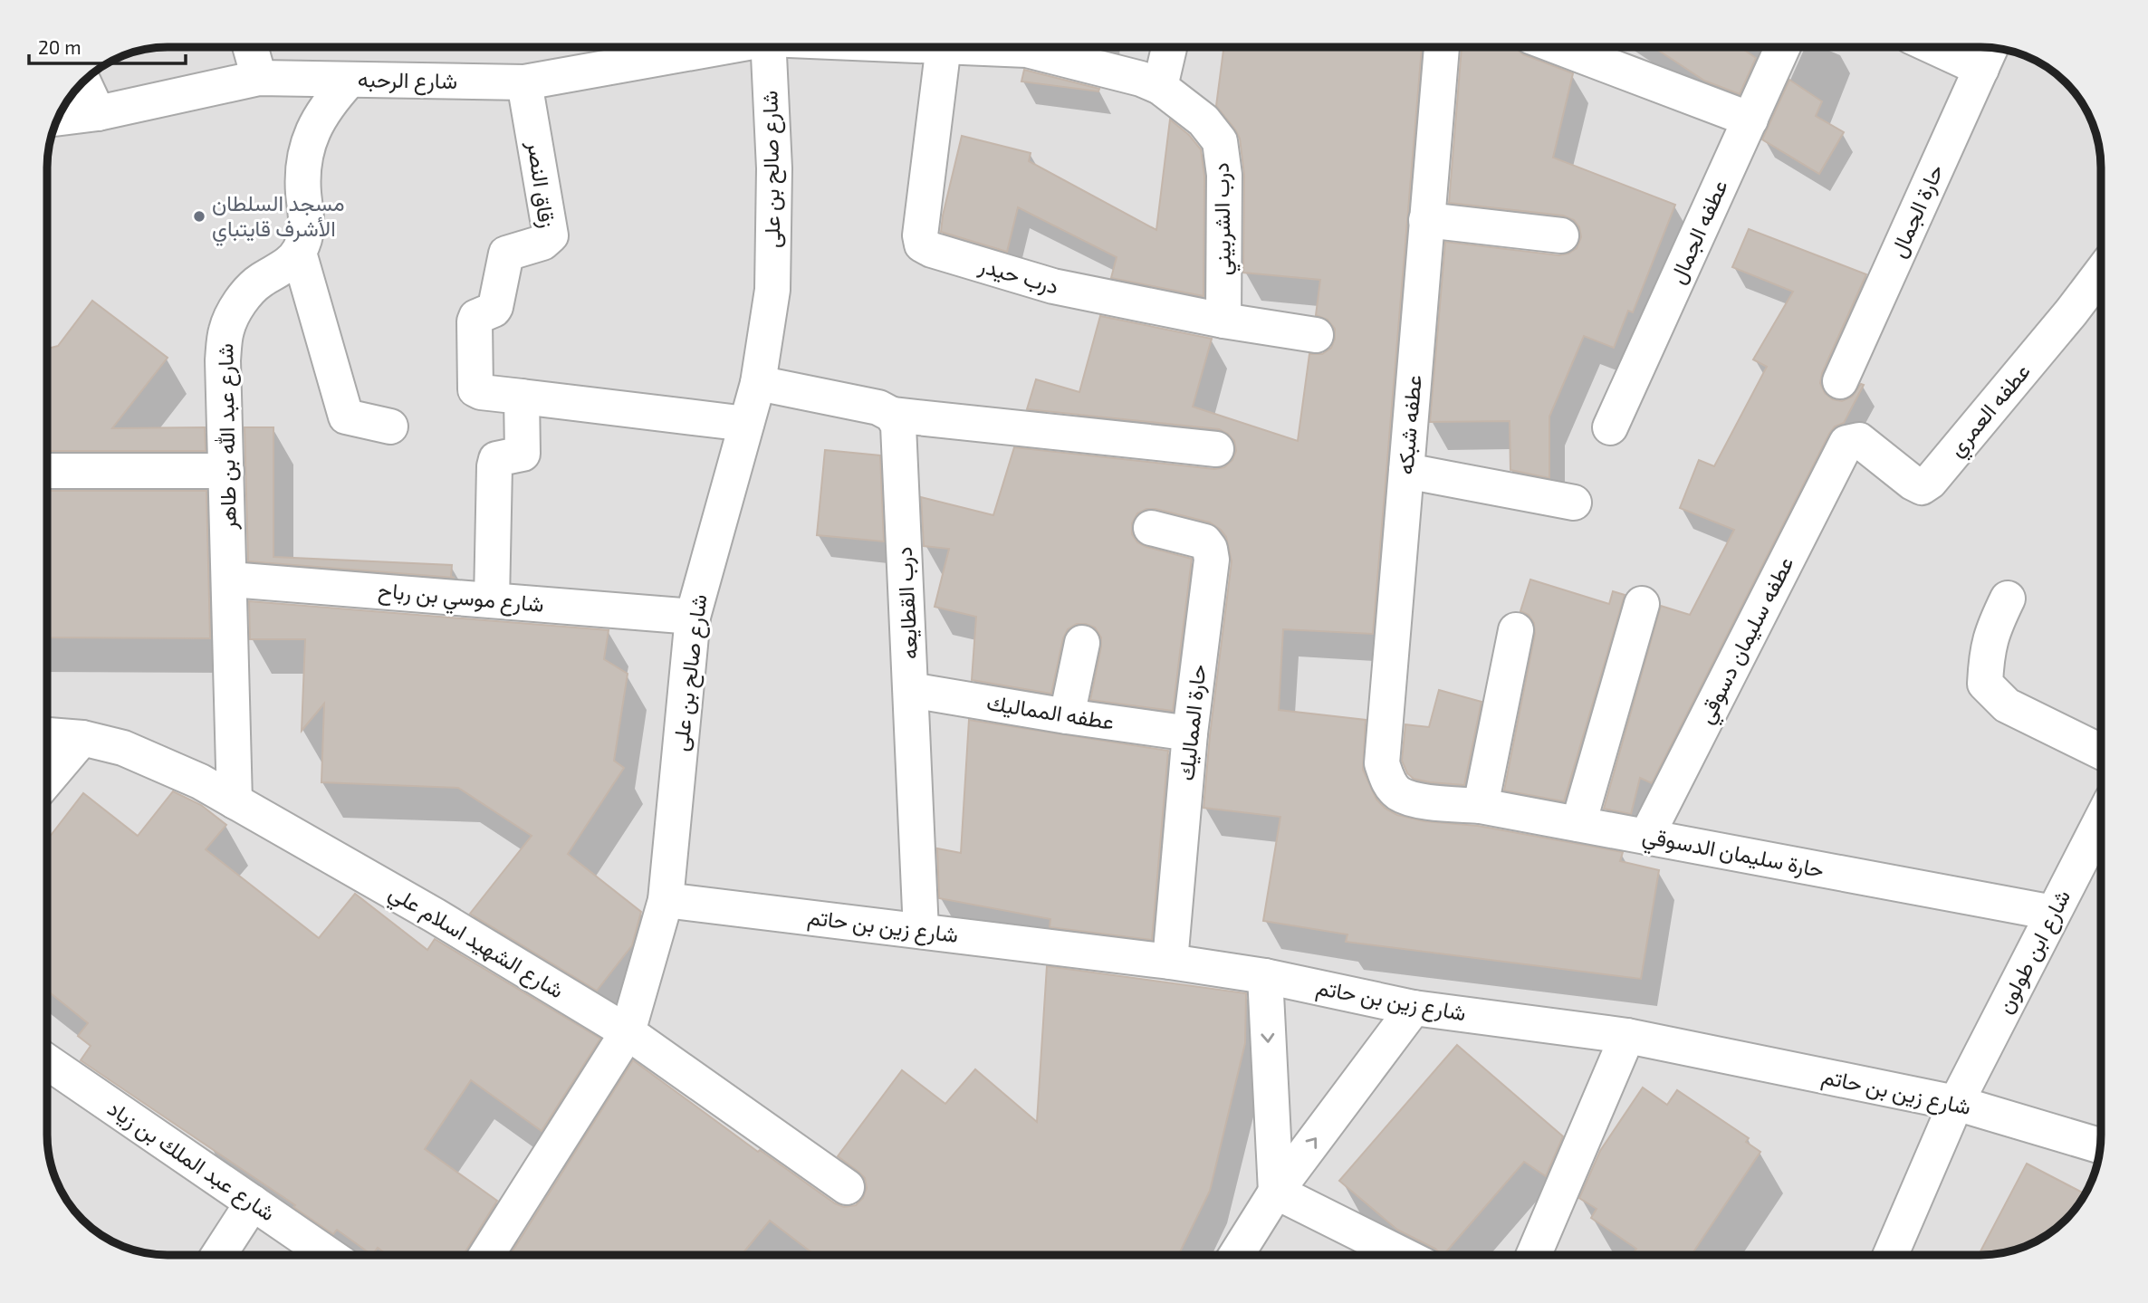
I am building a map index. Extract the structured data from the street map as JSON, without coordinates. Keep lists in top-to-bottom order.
{
  "streets": {
    "street": [
      "شارع الرحبه",
      "شارع صالح بن على",
      "زقاق النصر",
      "حارة الجمال",
      "درب الشربيني",
      "عطفه الجمال",
      "درب حيدر",
      "عطفه العمري",
      "عطفه شبكه",
      "شارع عبد الله بن طاهر",
      "شارع موسي بن رباح",
      "درب القطايعه",
      "عطفه سليمان دسوقي",
      "عطفه المماليك",
      "حارة المماليك",
      "حارة سليمان الدسوقي",
      "شارع زين بن حاتم",
      "شارع الشهيد اسلام علي",
      "شارع ابن طولون",
      "شارع عبد الملك بن زياد"
    ]
  },
  "crossings": [
    ["شارع الرحبه", "زقاق النصر"],
    ["شارع صالح بن على", "شارع موسي بن رباح"],
    ["شارع صالح بن على", "شارع زين بن حاتم"],
    ["شارع صالح بن على", "شارع الشهيد اسلام علي"],
    ["درب الشربيني", "درب حيدر"],
    ["عطفه العمري", "عطفه سليمان دسوقي"],
    ["عطفه شبكه", "حارة سليمان الدسوقي"],
    ["شارع عبد الله بن طاهر", "شارع موسي بن رباح"],
    ["شارع عبد الله بن طاهر", "شارع الشهيد اسلام علي"],
    ["درب القطايعه", "عطفه المماليك"],
    ["درب القطايعه", "شارع زين بن حاتم"],
    ["عطفه سليمان دسوقي", "حارة سليمان الدسوقي"],
    ["عطفه المماليك", "حارة المماليك"],
    ["حارة المماليك", "شارع زين بن حاتم"],
    ["حارة سليمان الدسوقي", "شارع ابن طولون"],
    ["شارع زين بن حاتم", "شارع ابن طولون"]
  ],
  "places": ["مسجد السلطان الأشرف قايتباي"],
  "scale_bar": "20 m"
}
